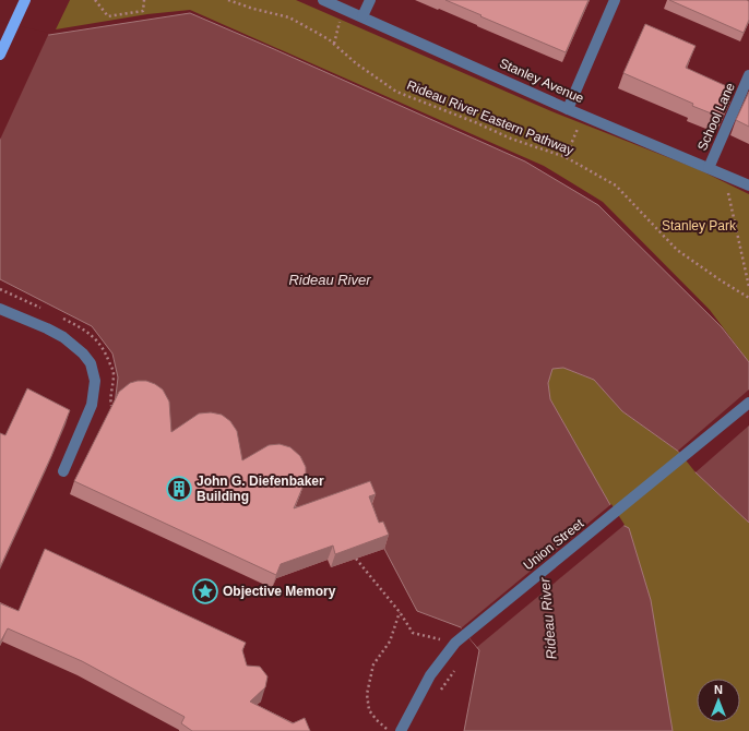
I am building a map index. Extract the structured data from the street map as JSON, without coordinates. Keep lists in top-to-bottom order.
{
  "streets": {
    "street": ["Stanley Avenue", "School Lane", "Union Street"],
    "path": ["Rideau River Eastern Pathway"]
  },
  "crossings": [
    ["Stanley Avenue", "School Lane"]
  ],
  "water": ["Rideau River"],
  "parks": ["Stanley Park"],
  "places": {
    "building": ["John G. Diefenbaker Building"],
    "place": ["Objective Memory"]
  },
  "north": "top"
}
